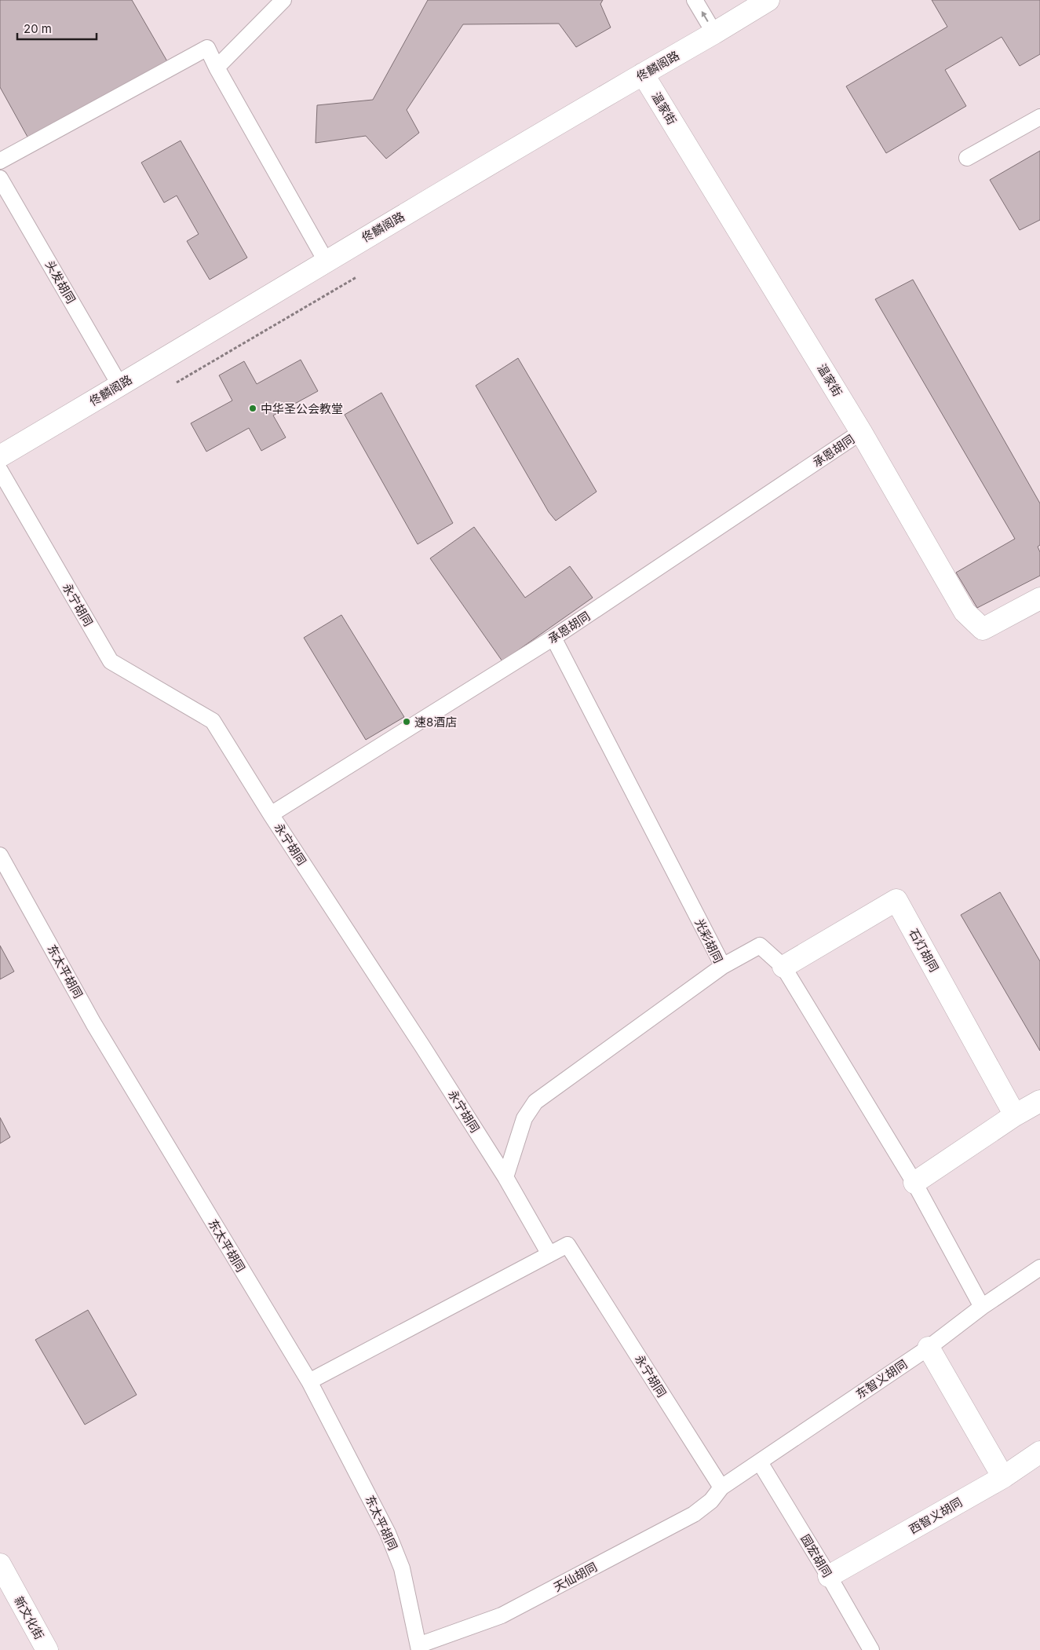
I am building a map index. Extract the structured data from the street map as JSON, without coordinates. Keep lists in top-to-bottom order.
{
  "streets": {
    "street": [
      "佟麟阁路",
      "温家街",
      "石灯胡同",
      "西智义胡同",
      "新文化街"
    ],
    "lane": [
      "头发胡同",
      "承恩胡同",
      "永宁胡同",
      "光彩胡同",
      "东太平胡同",
      "东智义胡同",
      "园宏胡同",
      "天仙胡同"
    ]
  },
  "crossings": [
    ["佟麟阁路", "温家街"],
    ["佟麟阁路", "头发胡同"],
    ["温家街", "承恩胡同"],
    ["承恩胡同", "永宁胡同"],
    ["承恩胡同", "光彩胡同"],
    ["永宁胡同", "光彩胡同"],
    ["永宁胡同", "东智义胡同"],
    ["永宁胡同", "天仙胡同"],
    ["东太平胡同", "天仙胡同"],
    ["东智义胡同", "园宏胡同"],
    ["东智义胡同", "天仙胡同"],
    ["西智义胡同", "园宏胡同"]
  ],
  "places": ["中华圣公会教堂", "速8酒店"],
  "scale_bar": "20 m"
}
